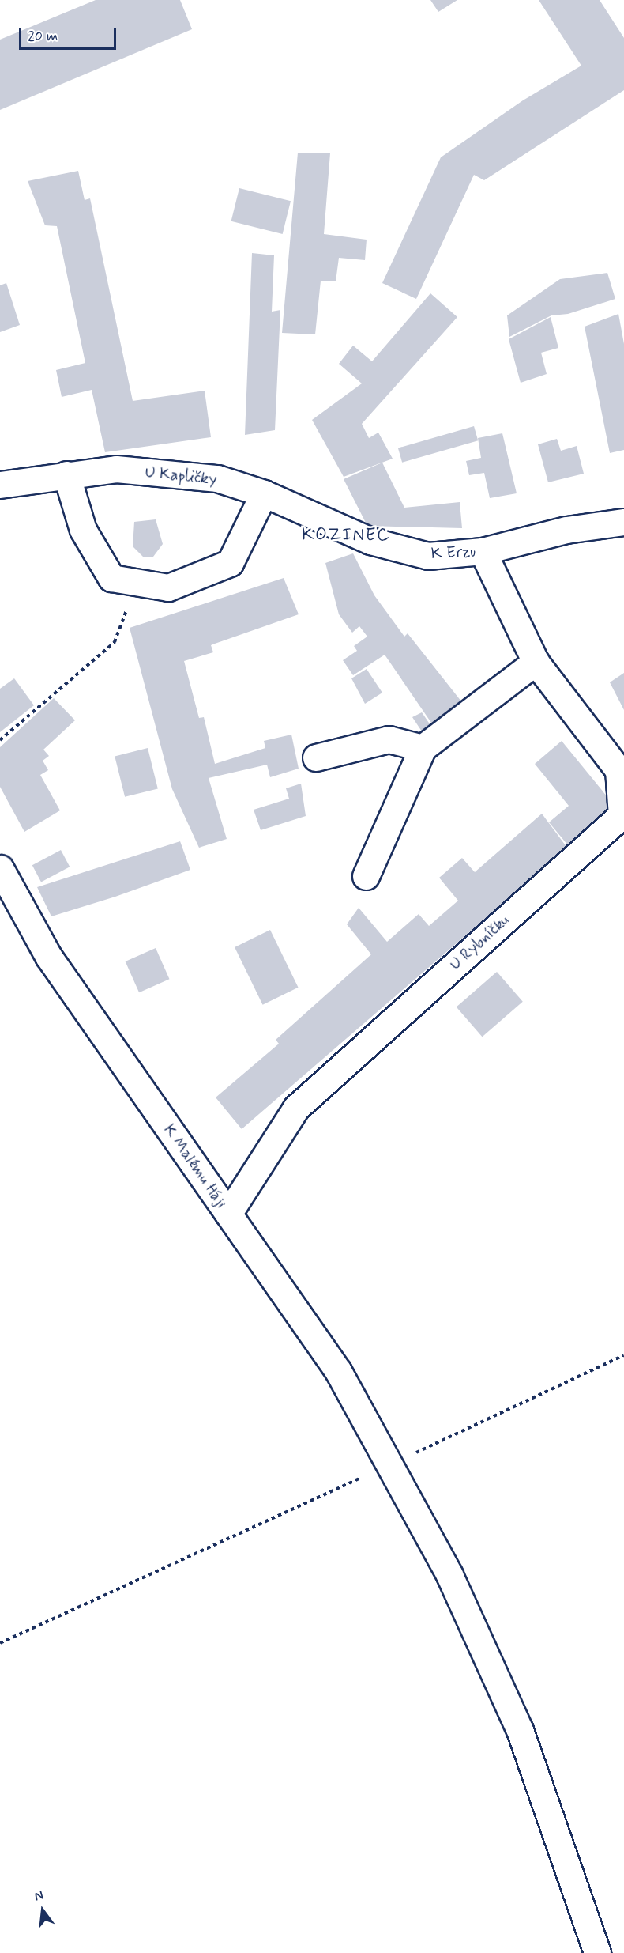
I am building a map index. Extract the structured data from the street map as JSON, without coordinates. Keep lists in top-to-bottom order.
{
  "streets": {
    "street": [
      "U Kapličky",
      "K Erzu",
      "U Rybníčku",
      "K Malému Háji"
    ]
  },
  "crossings": [
    ["U Kapličky", "K Erzu"],
    ["K Erzu", "U Rybníčku"],
    ["U Rybníčku", "K Malému Háji"]
  ],
  "districts": ["KOZINEC"],
  "scale_bar": "20 m",
  "north": "top"
}
